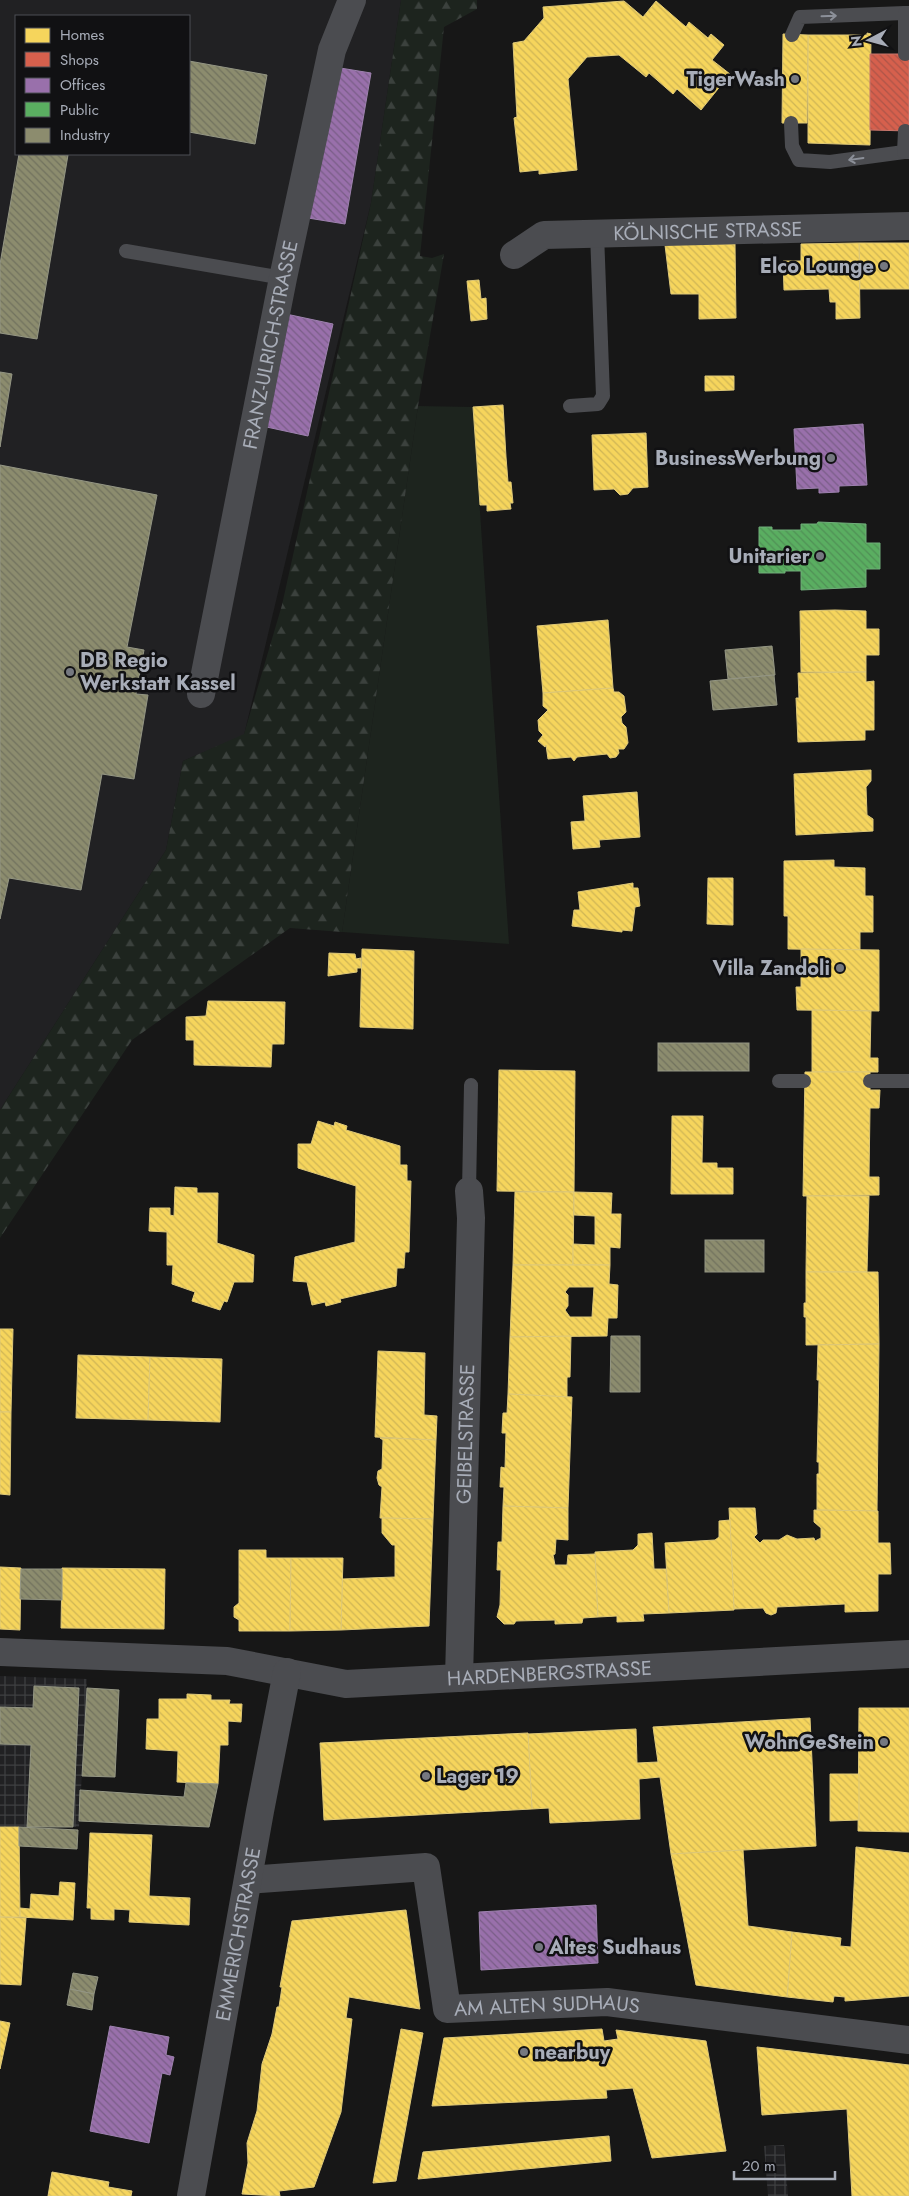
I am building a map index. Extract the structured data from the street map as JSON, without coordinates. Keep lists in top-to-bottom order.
{
  "streets": {
    "street": [
      "KÖLNISCHE STRASSE",
      "FRANZ-ULRICH-STRASSE",
      "GEIBELSTRASSE",
      "HARDENBERGSTRASSE",
      "EMMERICHSTRASSE",
      "AM ALTEN SUDHAUS"
    ]
  },
  "crossings": [
    ["GEIBELSTRASSE", "HARDENBERGSTRASSE"],
    ["HARDENBERGSTRASSE", "EMMERICHSTRASSE"],
    ["EMMERICHSTRASSE", "AM ALTEN SUDHAUS"]
  ],
  "places": [
    "TigerWash",
    "Elco Lounge",
    "BusinessWerbung",
    "Unitarier",
    "DB Regio Werkstatt Kassel",
    "Villa Zandoli",
    "WohnGeStein",
    "Lager 19",
    "Altes Sudhaus",
    "nearbuy"
  ],
  "legend": [
    "Homes",
    "Shops",
    "Offices",
    "Public",
    "Industry"
  ],
  "scale_bar": "20 m",
  "north": "left"
}
